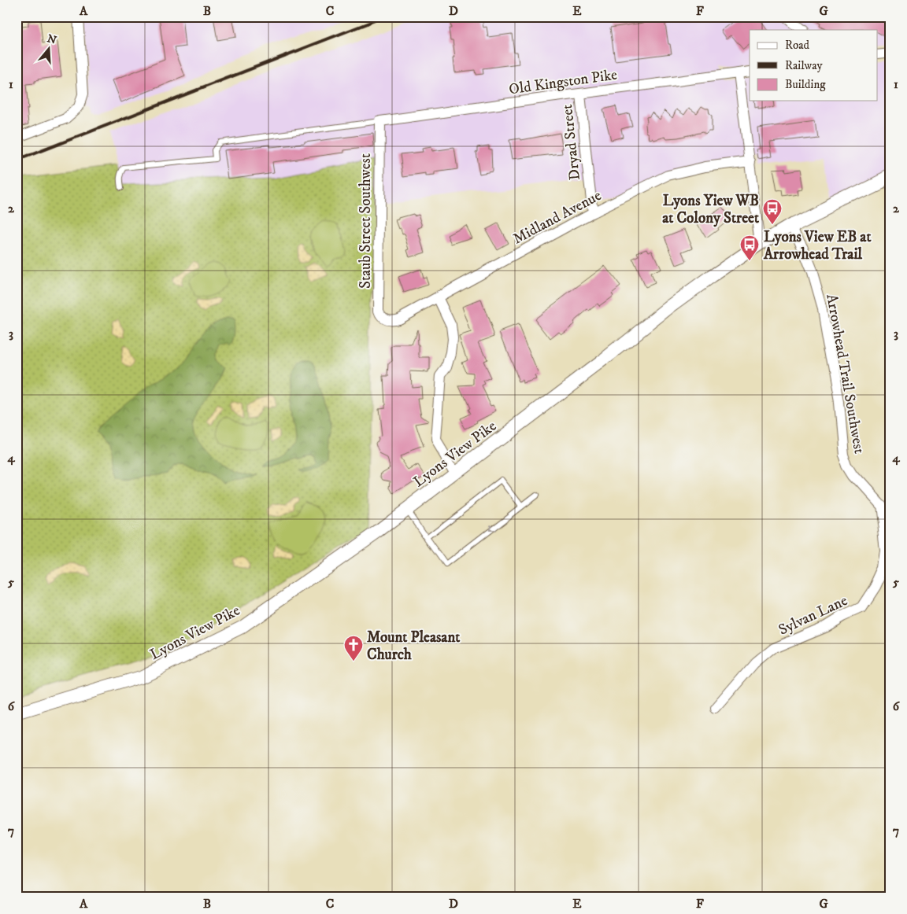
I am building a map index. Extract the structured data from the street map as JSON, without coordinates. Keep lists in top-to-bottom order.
{
  "streets": {
    "street": [
      "Old Kingston Pike",
      "Dryad Street",
      "Midland Avenue",
      "Staub Street Southwest",
      "Arrowhead Trail Southwest",
      "Lyons View Pike",
      "Sylvan Lane"
    ]
  },
  "crossings": [
    ["Old Kingston Pike", "Dryad Street"],
    ["Old Kingston Pike", "Staub Street Southwest"],
    ["Dryad Street", "Midland Avenue"],
    ["Midland Avenue", "Staub Street Southwest"],
    ["Arrowhead Trail Southwest", "Lyons View Pike"],
    ["Arrowhead Trail Southwest", "Sylvan Lane"]
  ],
  "places": {
    "bus stop": ["Lyons Yiew WB at Colony Street", "Lyons View EB at Arrowhead Trail"],
    "church": ["Mount Pleasant Church"]
  },
  "legend": ["Road", "Railway", "Building"],
  "north": "top",
  "grid": {
    "columns": [
      "A",
      "B",
      "C",
      "D",
      "E",
      "F",
      "G"
    ],
    "rows": [
      "1",
      "2",
      "3",
      "4",
      "5",
      "6",
      "7"
    ]
  }
}
